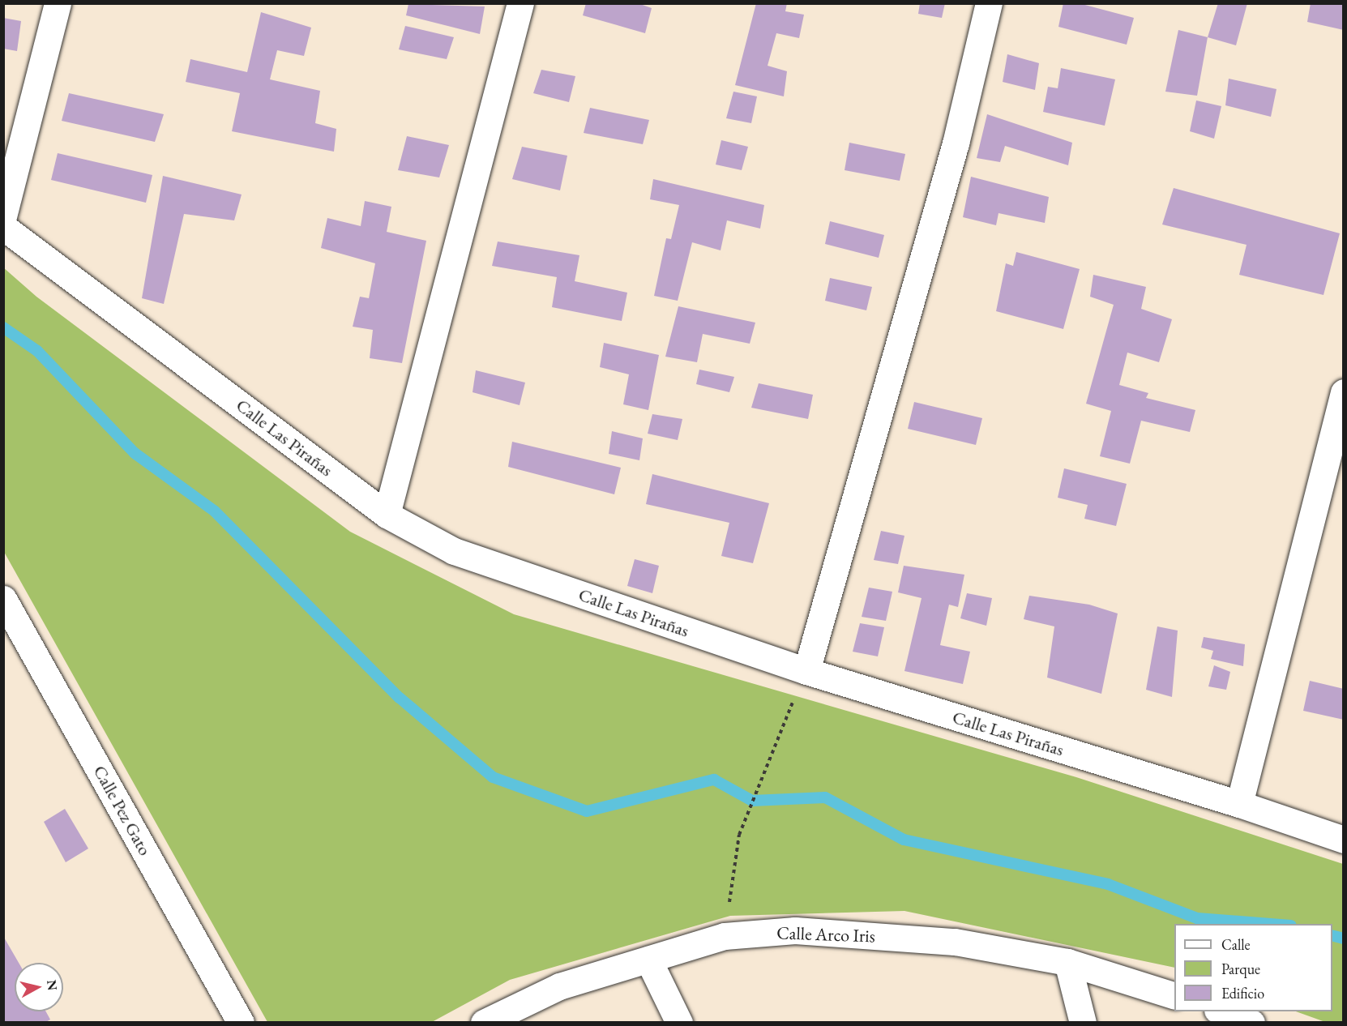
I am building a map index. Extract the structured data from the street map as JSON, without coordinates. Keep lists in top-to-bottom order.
{
  "streets": {
    "street": ["Calle Las Pirañas", "Calle Pez Gato", "Calle Arco Iris"]
  },
  "legend": ["Calle", "Parque", "Edificio"],
  "north": "right"
}
